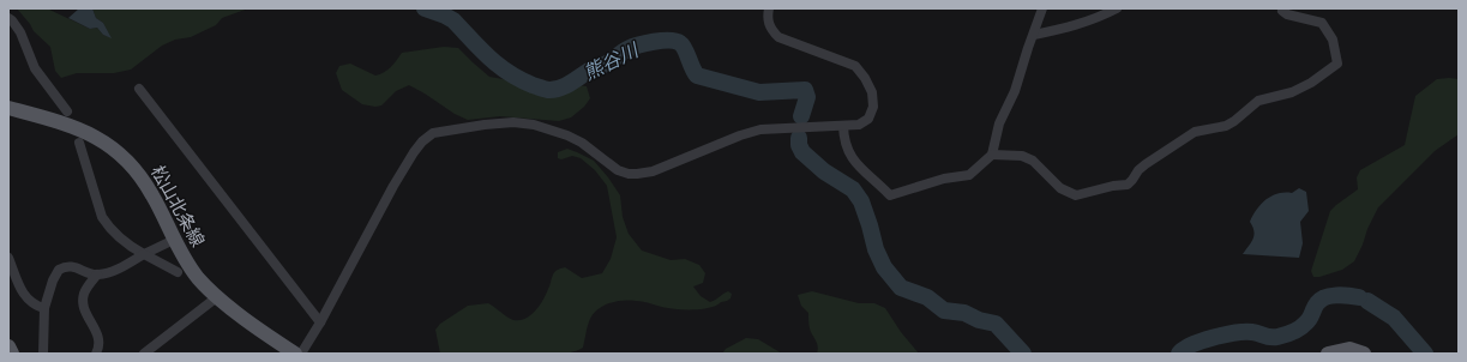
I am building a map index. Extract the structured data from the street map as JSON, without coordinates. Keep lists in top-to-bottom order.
{
  "streets": {
    "main road": ["松山北条線"]
  },
  "water": ["熊谷川"]
}
